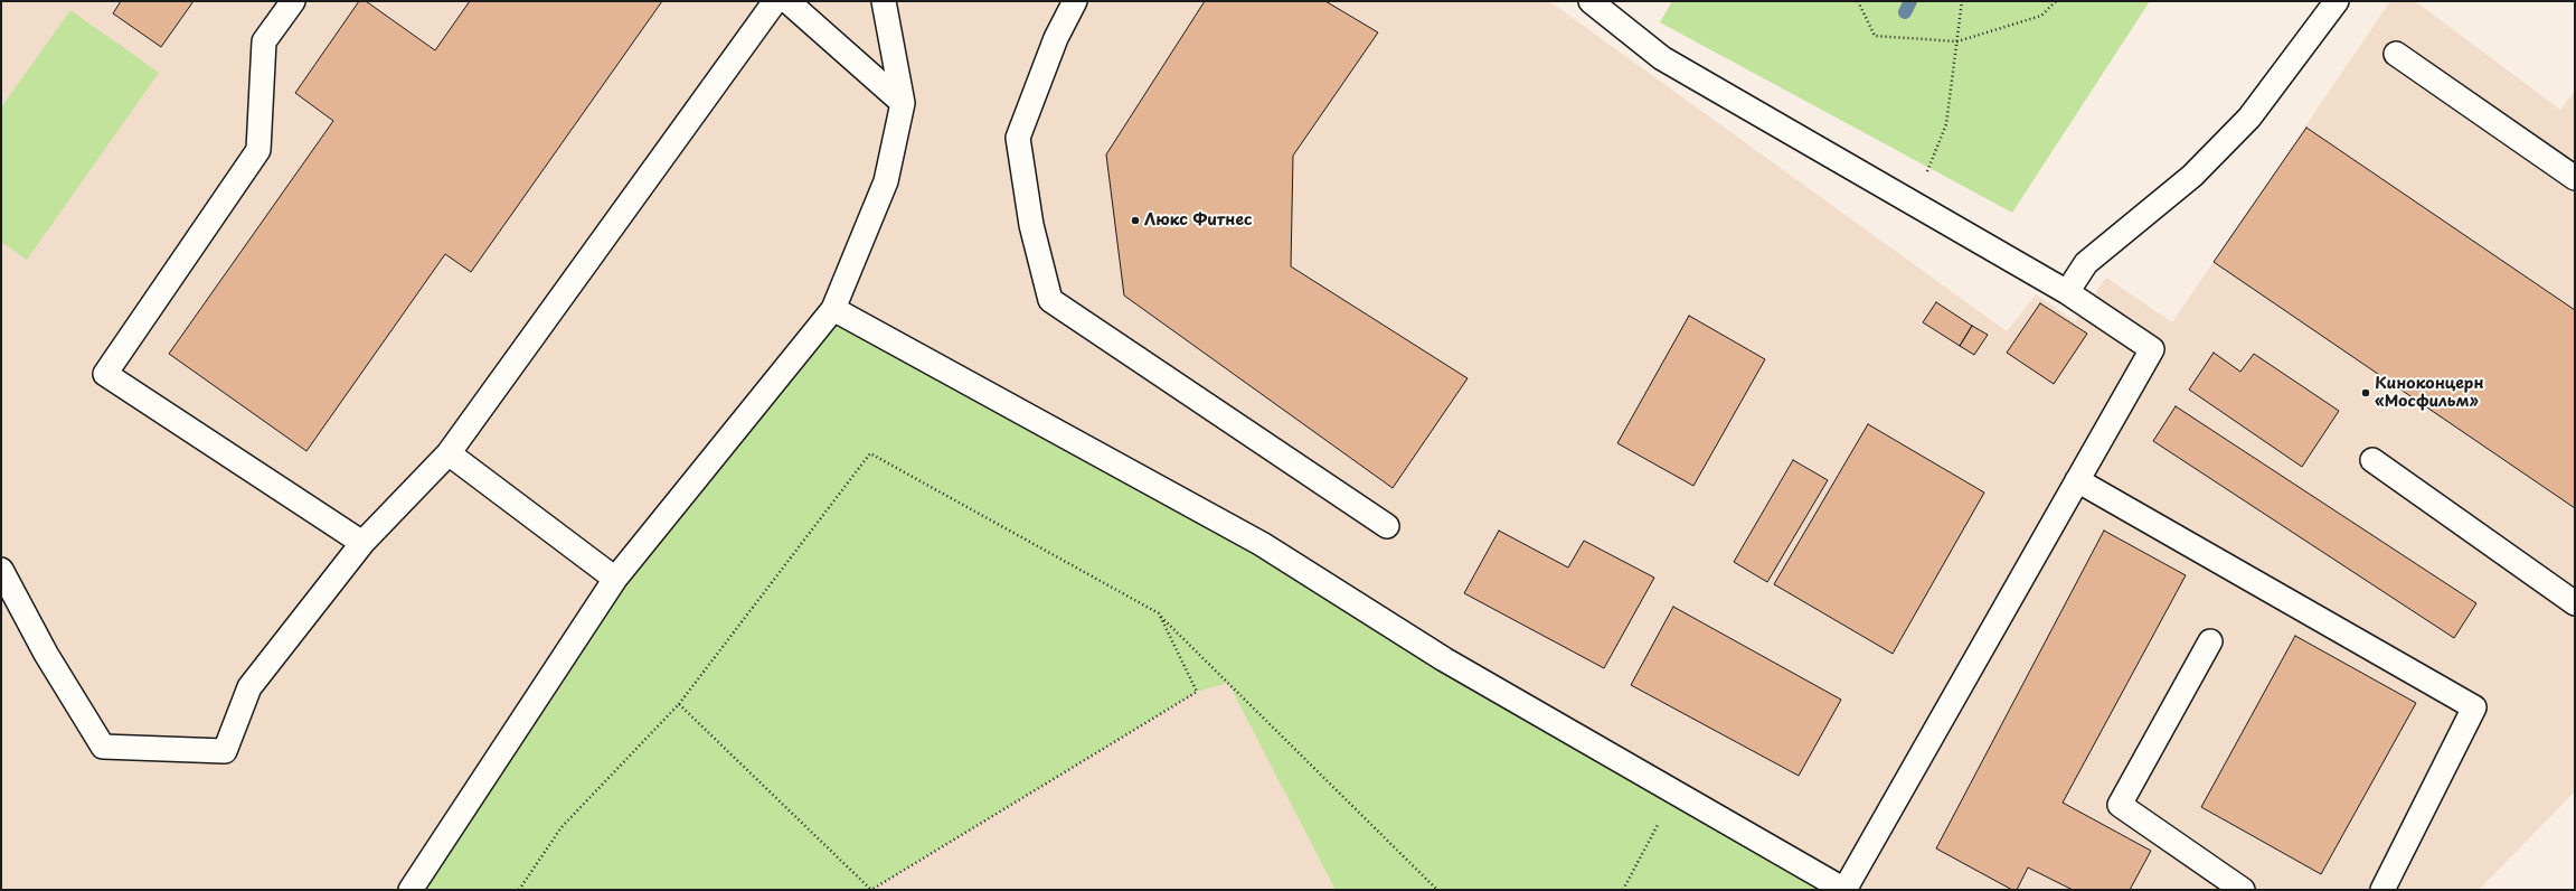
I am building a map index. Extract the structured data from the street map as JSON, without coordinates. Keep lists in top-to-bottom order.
{
  "places": ["Люкс Фитнес", "Киноконцерн «Мосфильм»"]
}
